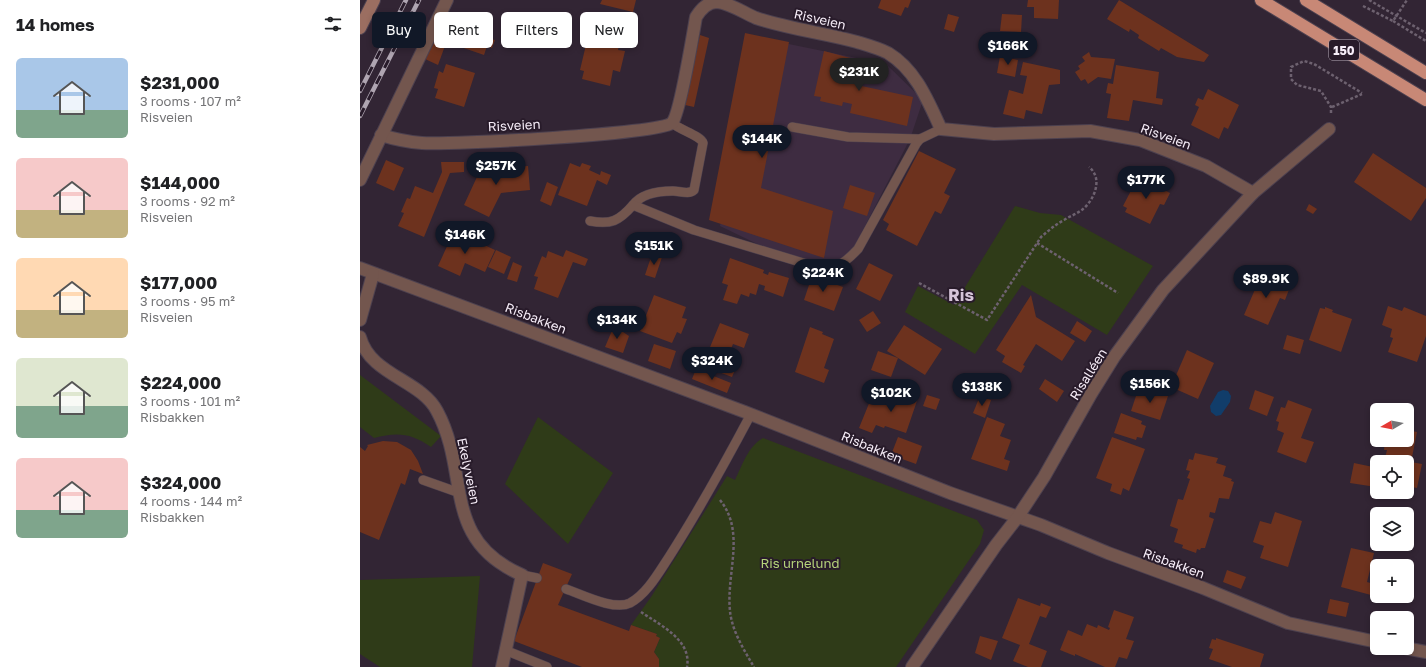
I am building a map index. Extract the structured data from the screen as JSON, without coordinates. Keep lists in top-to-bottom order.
{
  "streets": {
    "highway": ["150"],
    "street": [
      "Risveien",
      "Risbakken",
      "Risalléen",
      "Ekelyveien"
    ]
  },
  "crossings": [
    ["Risveien", "Risalléen"],
    ["Risbakken", "Risalléen"]
  ],
  "districts": ["Ris"],
  "parks": ["Ris urnelund"],
  "north": "left",
  "page": {
    "heading": "14 homes",
    "chip": [
      "Buy",
      "Rent",
      "Filters",
      "New"
    ],
    "price": [
      "$166K",
      "$231K",
      "$144K",
      "$257K",
      "$177K",
      "$146K",
      "$151K",
      "$224K",
      "$89.9K",
      "$134K",
      "$324K",
      "$156K",
      "$138K",
      "$102K"
    ],
    "list": [
      {
        "name": "$231,000",
        "note": "3 rooms · 107 m² · Risveien"
      },
      {
        "name": "$144,000",
        "note": "3 rooms · 92 m² · Risveien"
      },
      {
        "name": "$177,000",
        "note": "3 rooms · 95 m² · Risveien"
      },
      {
        "name": "$224,000",
        "note": "3 rooms · 101 m² · Risbakken"
      },
      {
        "name": "$324,000",
        "note": "4 rooms · 144 m² · Risbakken"
      }
    ],
    "map_buttons": ["+", "−"]
  }
}
